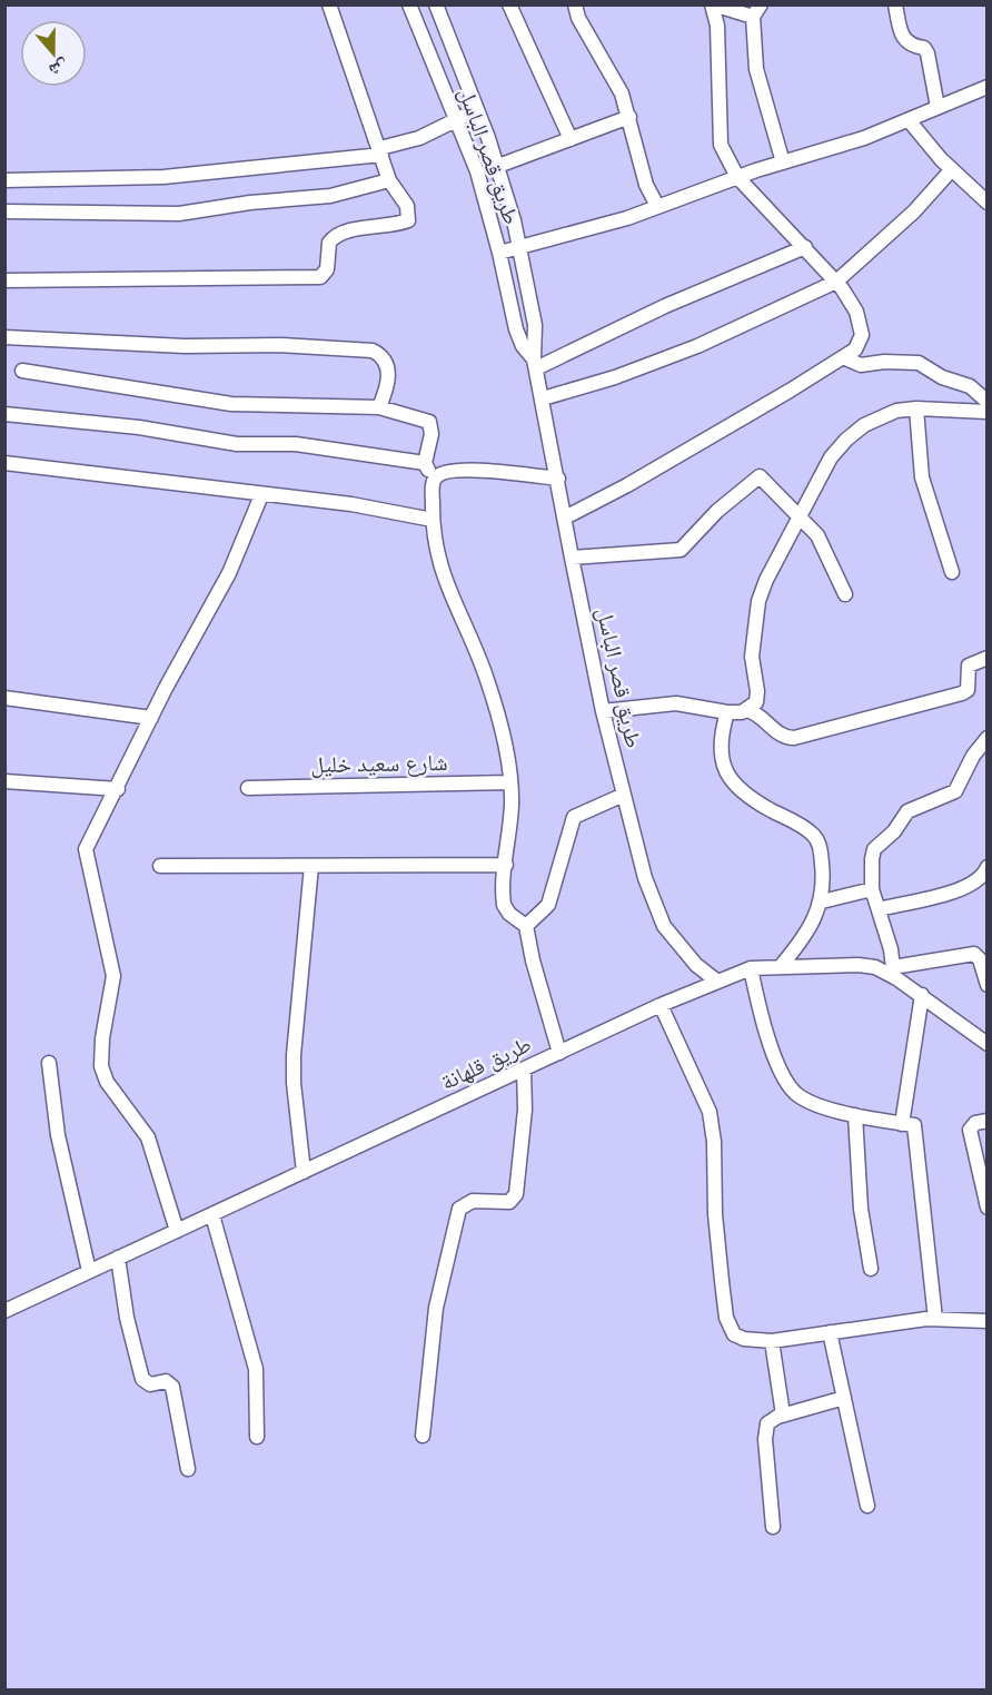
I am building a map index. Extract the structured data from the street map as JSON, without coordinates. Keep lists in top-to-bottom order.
{
  "streets": {
    "street": ["طريق قصر الباسل", "شارع سعيد خليل", "طريق قلهانة"]
  },
  "crossings": [
    ["طريق قصر الباسل", "طريق قلهانة"]
  ],
  "north": "bottom"
}
